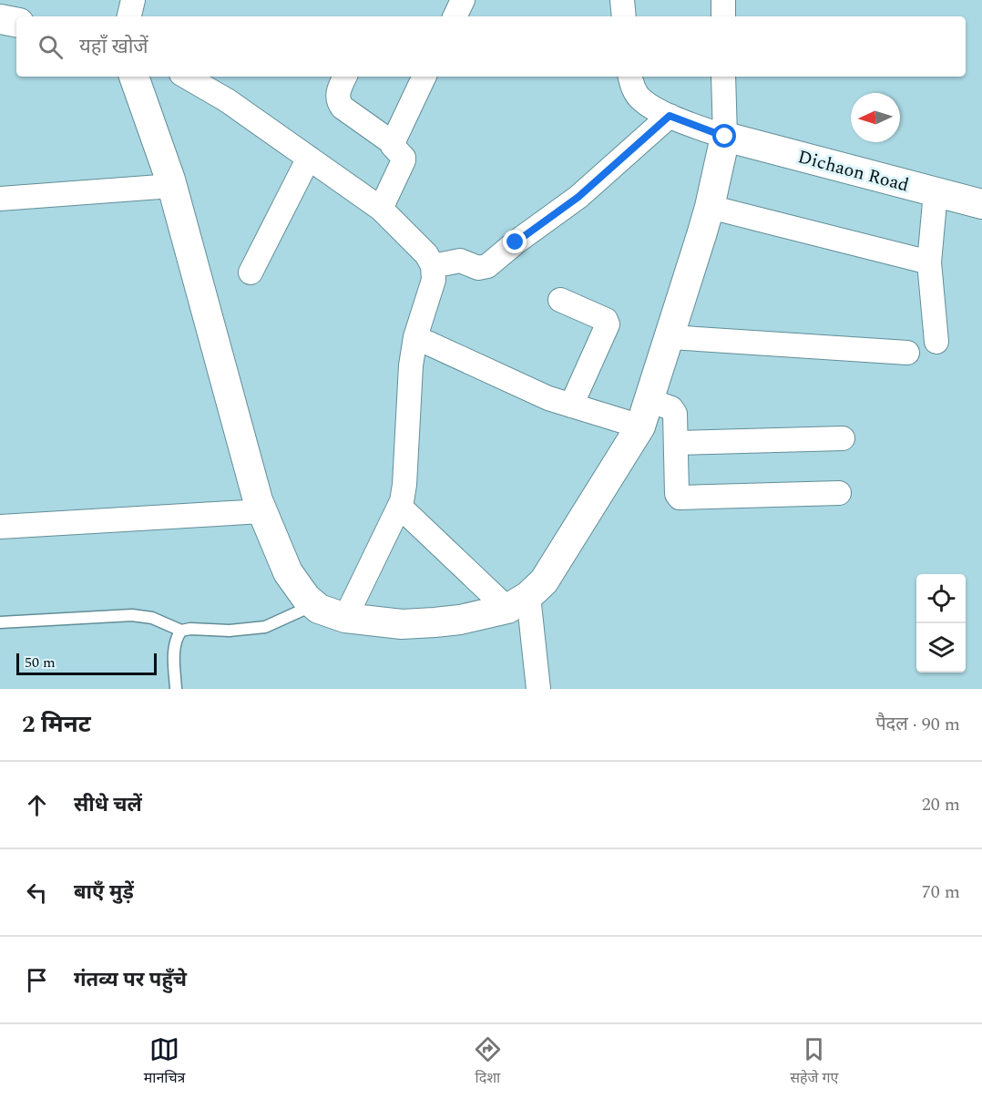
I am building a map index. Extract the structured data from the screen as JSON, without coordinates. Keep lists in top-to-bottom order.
{
  "streets": {
    "street": ["Dichaon Road"]
  },
  "scale_bar": "50 m",
  "north": "left",
  "page": {
    "search": "यहाँ खोजें",
    "scale": "50 m",
    "heading": ["2 मिनट", "पैदल · 90 m"],
    "list": [
      ["सीधे चलें", "20 m"],
      ["बाएँ मुड़ें", "70 m"],
      "गंतव्य पर पहुँचे"
    ],
    "nav": ["मानचित्र", "दिशा", "सहेजे गए"]
  }
}
